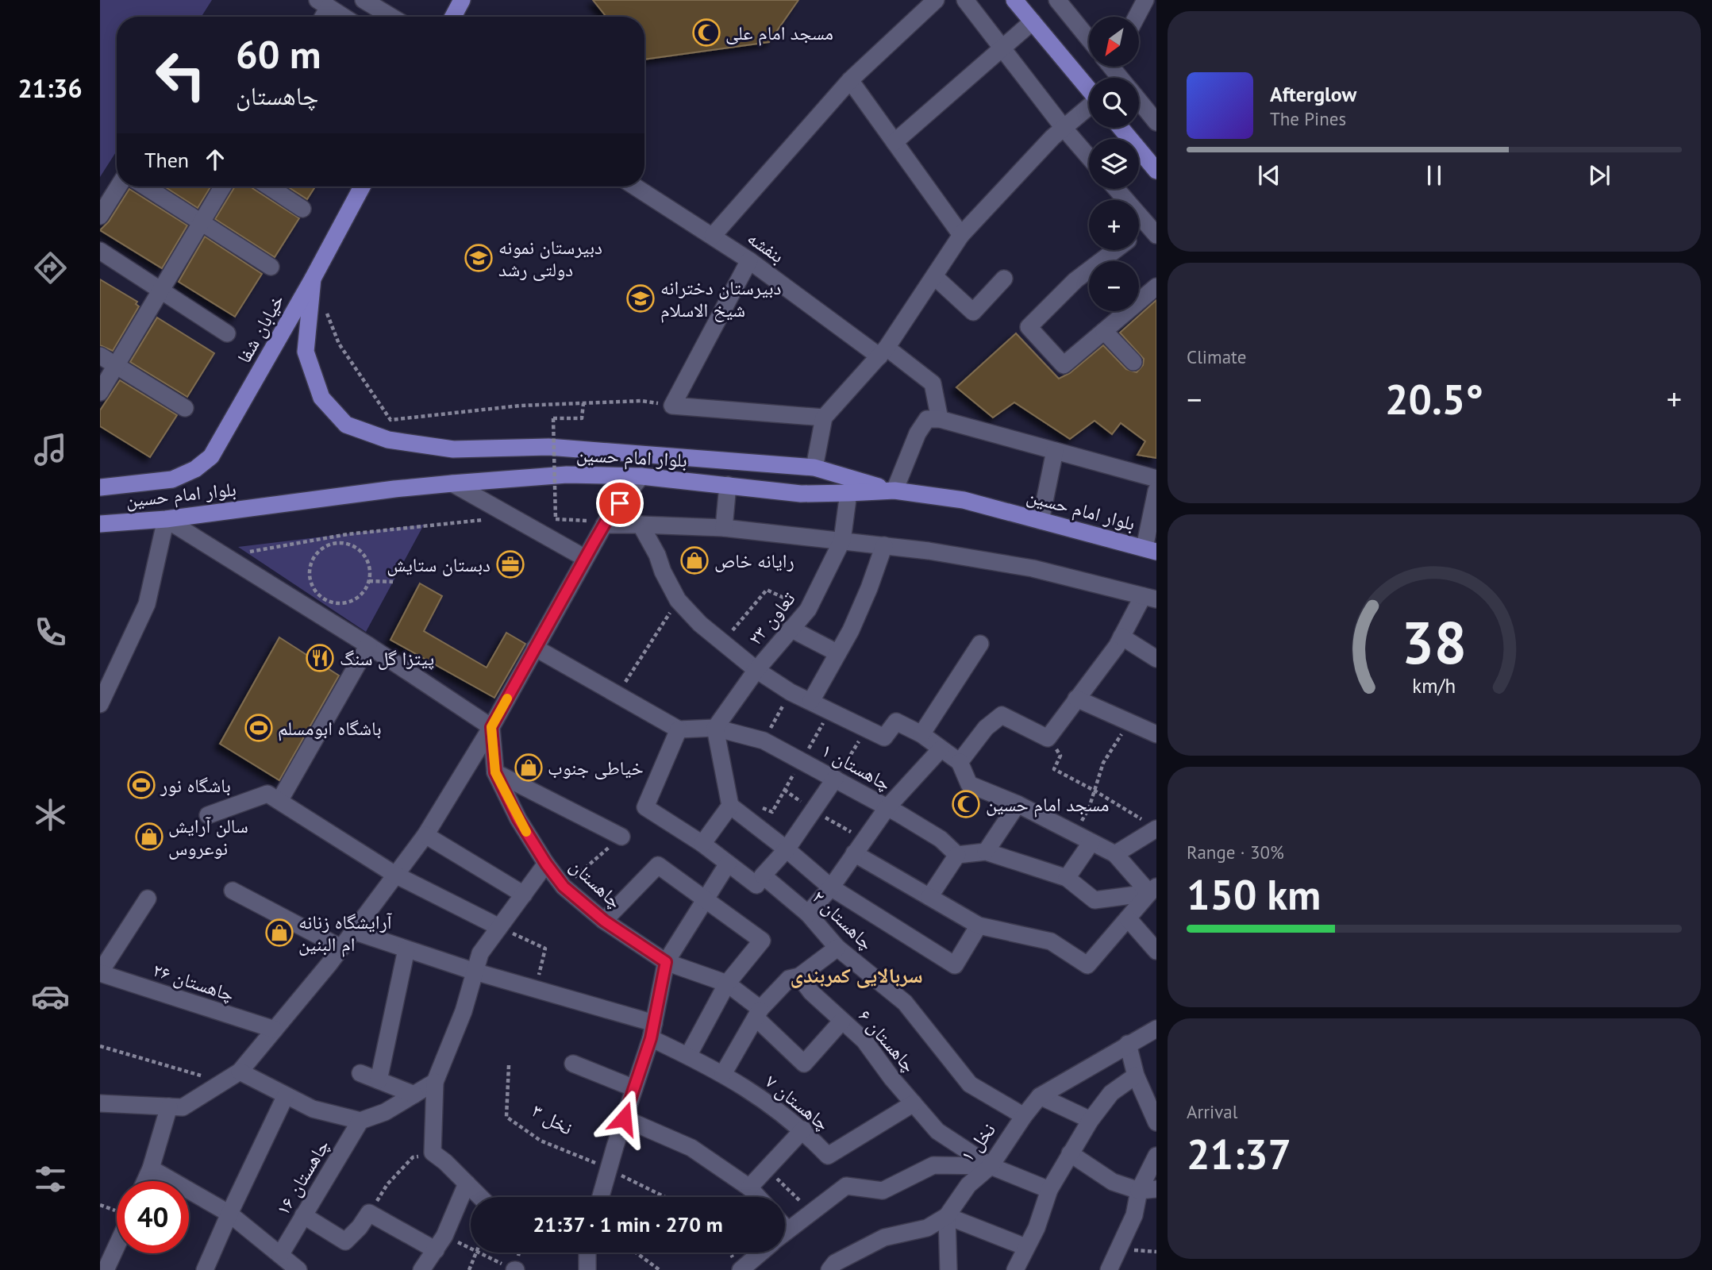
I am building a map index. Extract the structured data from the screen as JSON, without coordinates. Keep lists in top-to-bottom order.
{
  "streets": {
    "main road": ["خیابان شفا", "بلوار امام حسین"],
    "street": [
      "بنفشه",
      "تعاون ۲۳",
      "چاهستان ۱",
      "چاهستان",
      "چاهستان ۲",
      "چاهستان ۲۶",
      "چاهستان ۶",
      "چاهستان ۷",
      "نخل ۱",
      "چاهستان ۱۶"
    ],
    "path": ["نخل ۳"]
  },
  "crossings": [
    ["خیابان شفا", "بلوار امام حسین"],
    ["بلوار امام حسین", "تعاون ۲۳"],
    ["تعاون ۲۳", "چاهستان ۱"],
    ["چاهستان ۲", "نخل ۱"],
    ["چاهستان ۶", "چاهستان ۷"],
    ["چاهستان ۶", "نخل ۱"]
  ],
  "districts": ["سربالایی کمربندی"],
  "places": {
    "mosque": ["مسجد امام علی", "مسجد امام حسین"],
    "school or university": ["دبیرستان نمونه دولتی رشد", "دبیرستان دخترانه شیخ الاسلام"],
    "shop": [
      "رایانه خاص",
      "خیاطی جنوب",
      "سالن آرایش نوعروس",
      "آرایشگاه زنانه ام البنین"
    ],
    "office": ["دبستان ستایش"],
    "restaurant": ["پیتزا گل سنگ"],
    "sports": ["باشگاه ابومسلم", "باشگاه نور"]
  },
  "north": "bottom left",
  "page": {
    "tabs": "21:36",
    "map_buttons": ["+", "−"],
    "turn": ["60 m", "چاهستان"],
    "song": ["Afterglow", "The Pines"],
    "then": "Then",
    "tile": [
      "Climate",
      ["Range · 30%", "150 km"],
      ["Arrival", "21:37"]
    ],
    "heat": ["−", "20.5°", "+"],
    "limit": "40",
    "trip": "21:37 · 1 min · 270 m",
    "gauge": ["38", "km/h"]
  }
}
